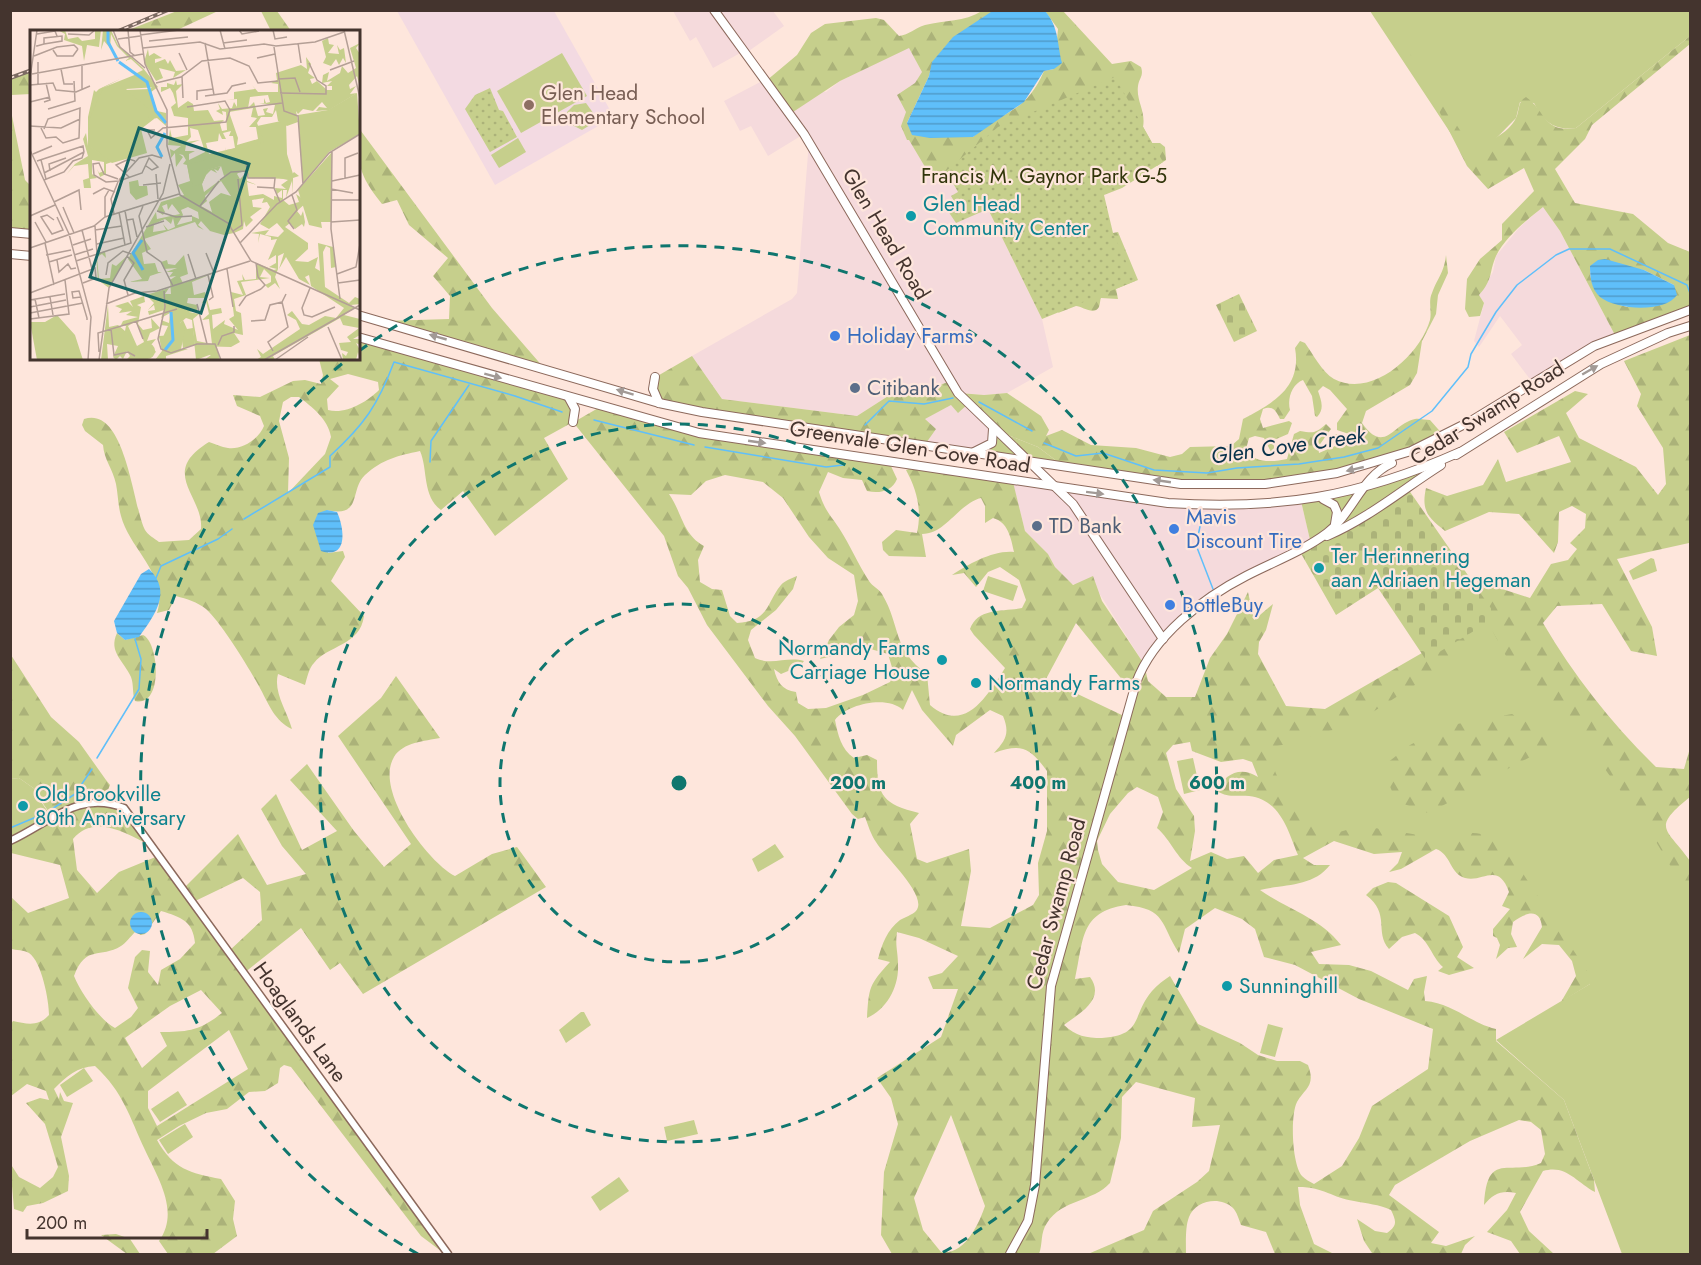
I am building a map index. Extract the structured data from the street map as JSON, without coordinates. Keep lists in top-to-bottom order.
{
  "streets": {
    "main road": ["Glen Head Road", "Cedar Swamp Road", "Greenvale Glen Cove Road"],
    "street": ["Hoaglands Lane"]
  },
  "crossings": [
    ["Glen Head Road", "Cedar Swamp Road"],
    ["Glen Head Road", "Greenvale Glen Cove Road"],
    ["Cedar Swamp Road", "Greenvale Glen Cove Road"]
  ],
  "water": ["Glen Cove Creek"],
  "parks": ["Francis M. Gaynor Park G-5"],
  "places": [
    "Glen Head Elementary School",
    "Glen Head Community Center",
    "Holiday Farms",
    "Citibank",
    "TD Bank",
    "Mavis Discount Tire",
    "Ter Herinnering aan Adriaen Hegeman",
    "BottleBuy",
    "Normandy Farms Carriage House",
    "Normandy Farms",
    "Old Brookville 80th Anniversary",
    "Sunninghill"
  ],
  "scale_bar": "200 m",
  "rings": ["200 m", "400 m", "600 m"]
}
